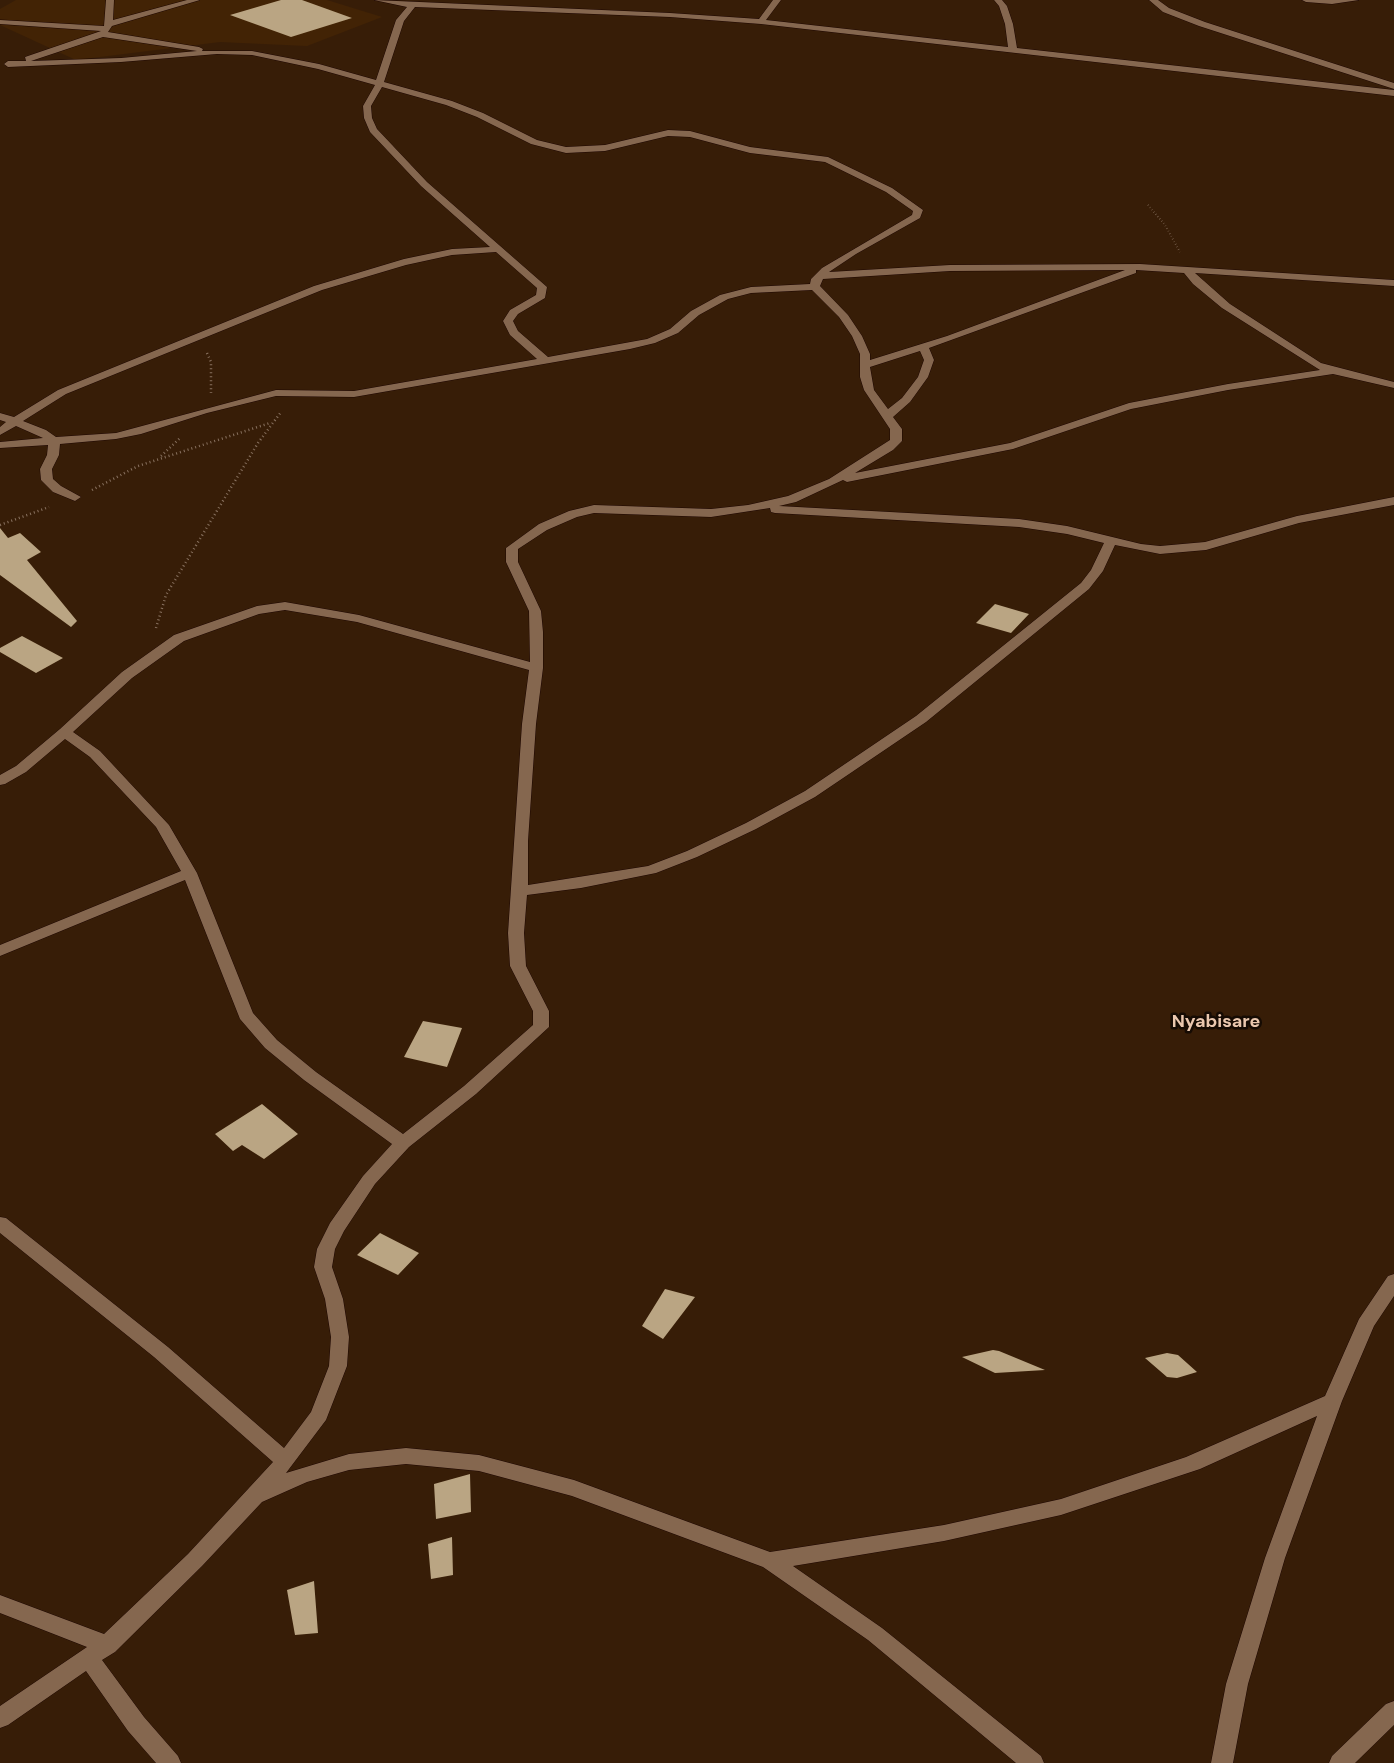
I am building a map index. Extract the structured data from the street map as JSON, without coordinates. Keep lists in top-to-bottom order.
{
  "districts": ["Nyabisare"]
}
